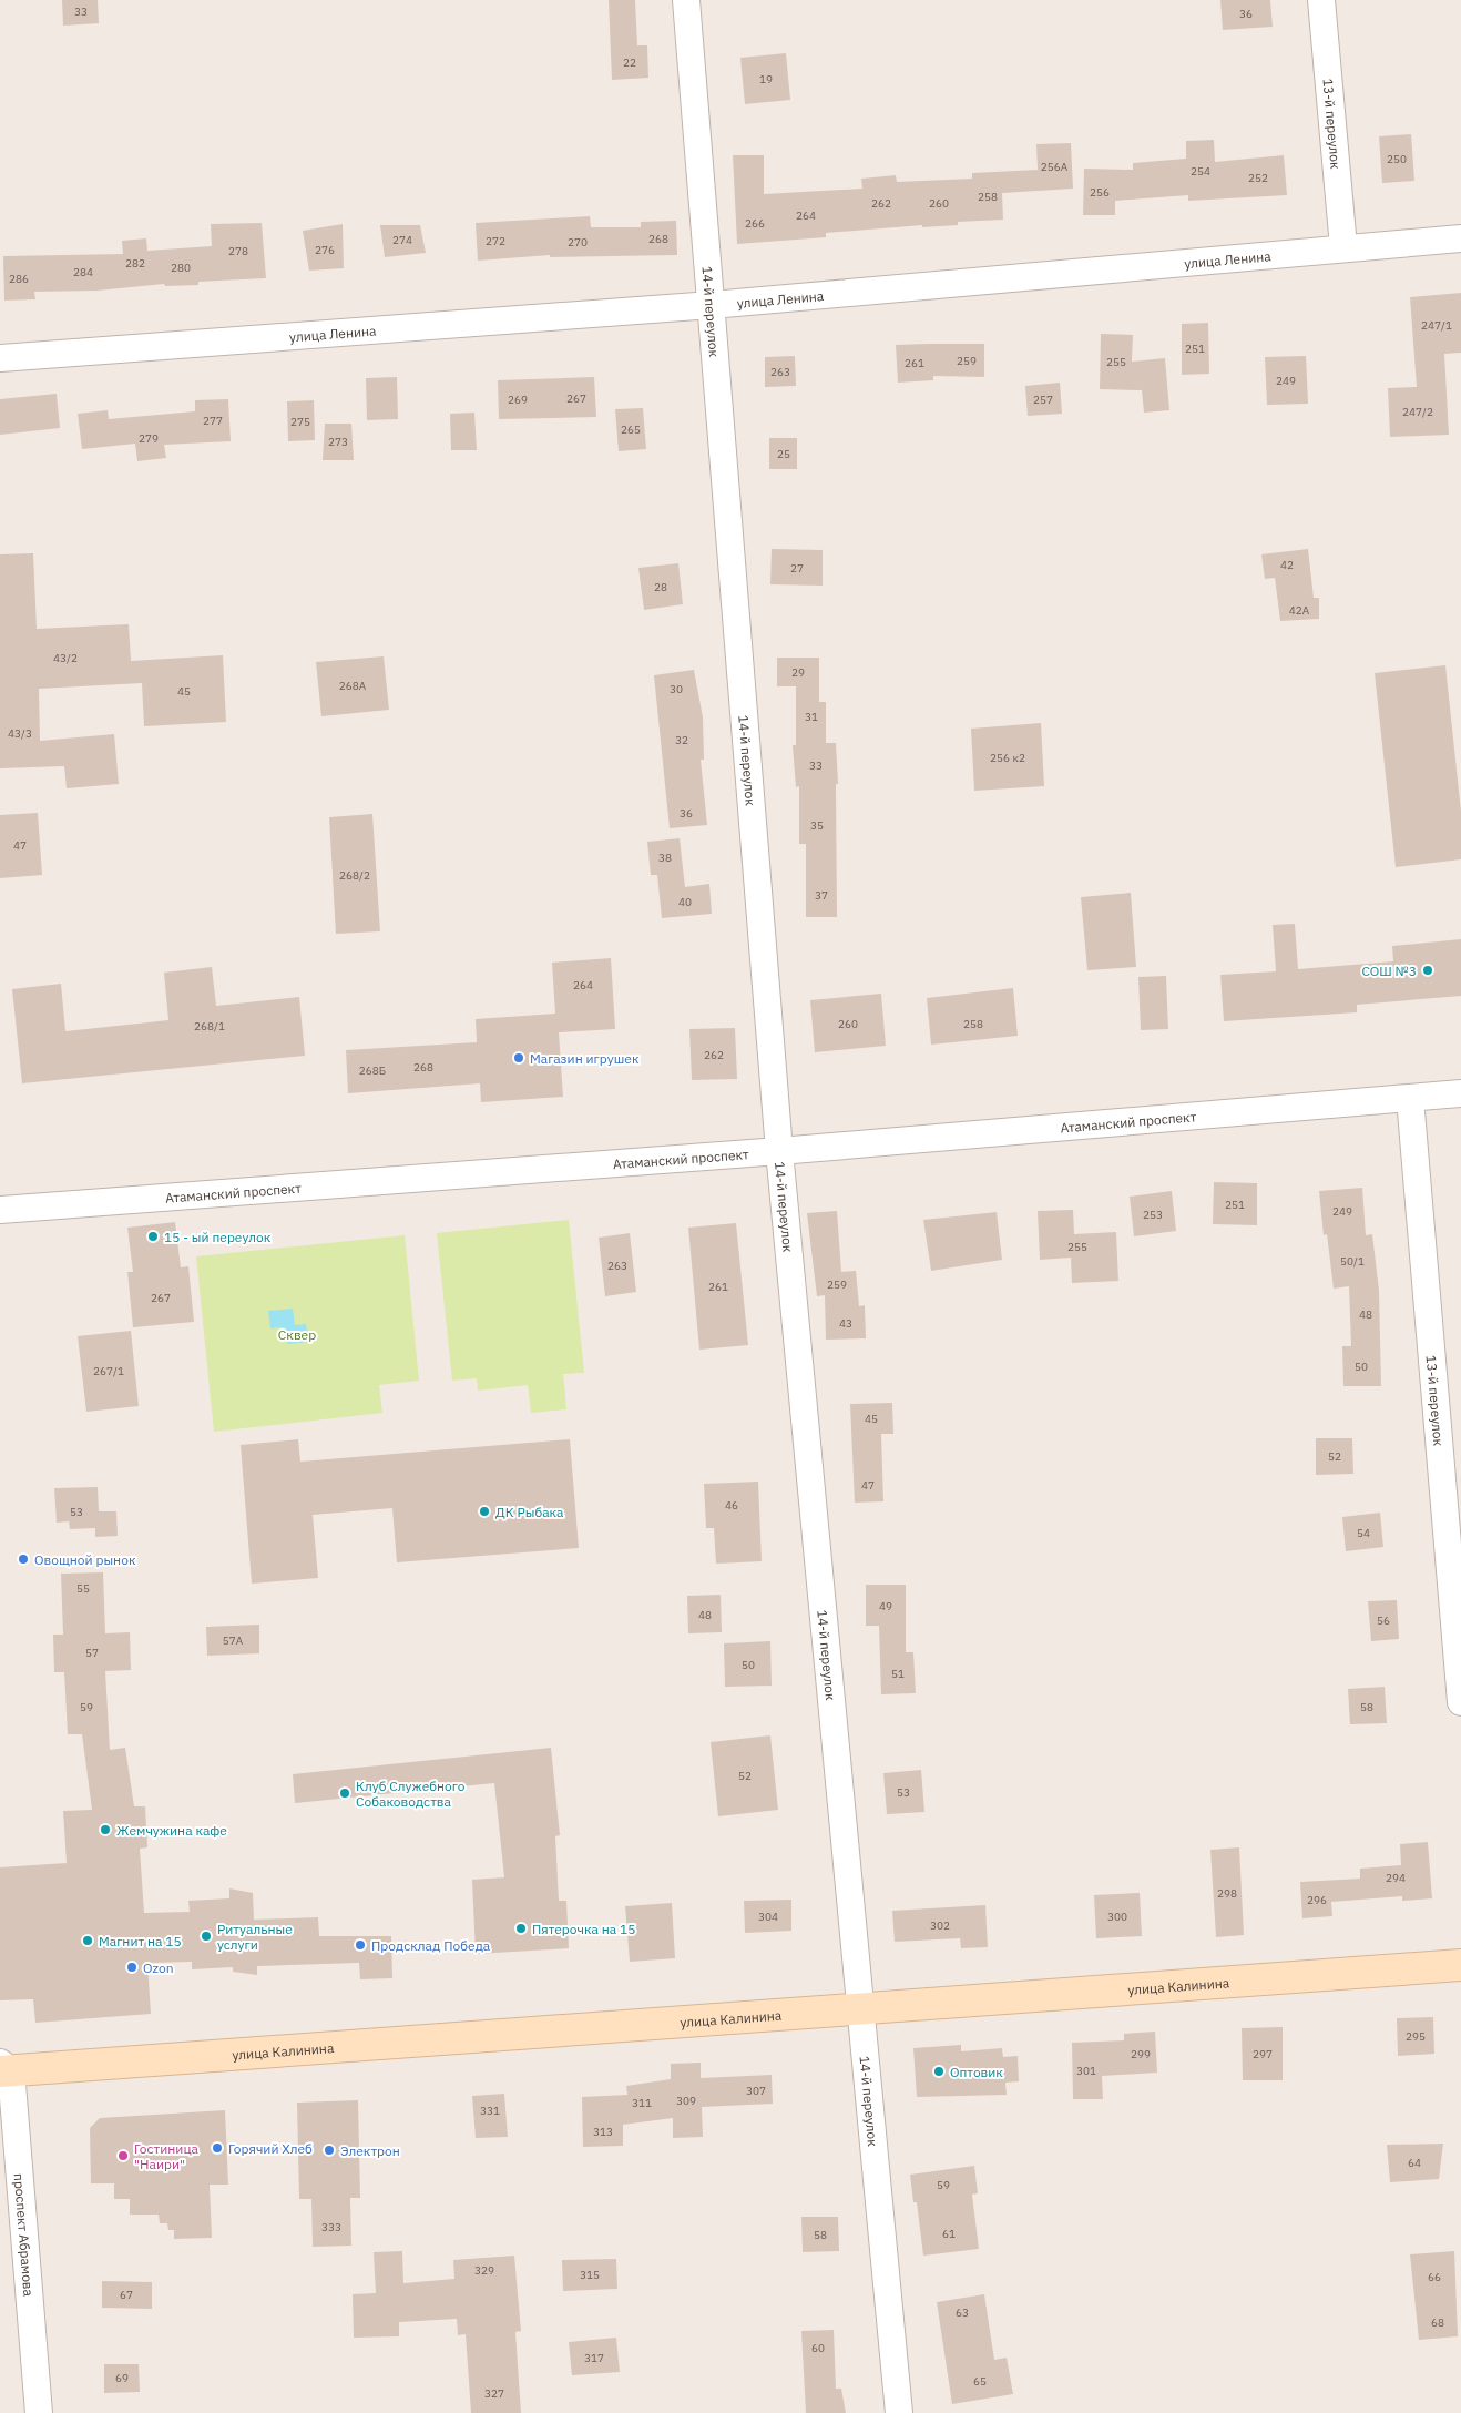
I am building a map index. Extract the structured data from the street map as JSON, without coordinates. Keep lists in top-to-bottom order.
{
  "streets": {
    "main road": ["улица Калинина"],
    "street": [
      "13-й переулок",
      "улица Ленина",
      "14-й переулок",
      "Атаманский проспект",
      "проспект Абрамова"
    ]
  },
  "crossings": [
    ["13-й переулок", "улица Ленина"],
    ["13-й переулок", "Атаманский проспект"],
    ["улица Ленина", "14-й переулок"],
    ["14-й переулок", "Атаманский проспект"],
    ["14-й переулок", "улица Калинина"],
    ["улица Калинина", "проспект Абрамова"]
  ],
  "parks": ["Сквер"],
  "places": [
    "СОШ №3",
    "Магазин игрушек",
    "15 - ый переулок",
    "ДК Рыбака",
    "Овощной рынок",
    "Клуб Служебного Собаководства",
    "Жемчужина кафе",
    "Пятерочка на 15",
    "Ритуальные услуги",
    "Магнит на 15",
    "Продсклад Победа",
    "Ozon",
    "Оптовик",
    "Горячий Хлеб",
    "Электрон",
    "Гостиница \"Наири\""
  ],
  "house_numbers": [
    "33",
    "36",
    "22",
    "19",
    "250",
    "256А",
    "254",
    "252",
    "256",
    "258",
    "262",
    "260",
    "264",
    "266",
    "268",
    "274",
    "272",
    "270",
    "276",
    "278",
    "282",
    "280",
    "284",
    "286",
    "247/1",
    "251",
    "259",
    "255",
    "261",
    "263",
    "249",
    "267",
    "269",
    "257",
    "247/2",
    "277",
    "275",
    "265",
    "279",
    "273",
    "25",
    "42",
    "27",
    "28",
    "42А",
    "43/2",
    "29",
    "268А",
    "30",
    "45",
    "31",
    "43/3",
    "32",
    "256 к2",
    "33",
    "36",
    "35",
    "47",
    "38",
    "268/2",
    "37",
    "40",
    "264",
    "260",
    "258",
    "268/1",
    "262",
    "268",
    "268Б",
    "251",
    "249",
    "253",
    "255",
    "50/1",
    "263",
    "259",
    "261",
    "267",
    "48",
    "43",
    "50",
    "267/1",
    "45",
    "52",
    "47",
    "46",
    "53",
    "54",
    "55",
    "49",
    "48",
    "56",
    "57А",
    "57",
    "50",
    "51",
    "59",
    "58",
    "52",
    "53",
    "294",
    "298",
    "296",
    "304",
    "300",
    "302",
    "295",
    "299",
    "297",
    "301",
    "307",
    "309",
    "311",
    "331",
    "313",
    "64",
    "59",
    "333",
    "61",
    "58",
    "329",
    "315",
    "66",
    "67",
    "63",
    "68",
    "60",
    "317",
    "69",
    "65",
    "327"
  ]
}
